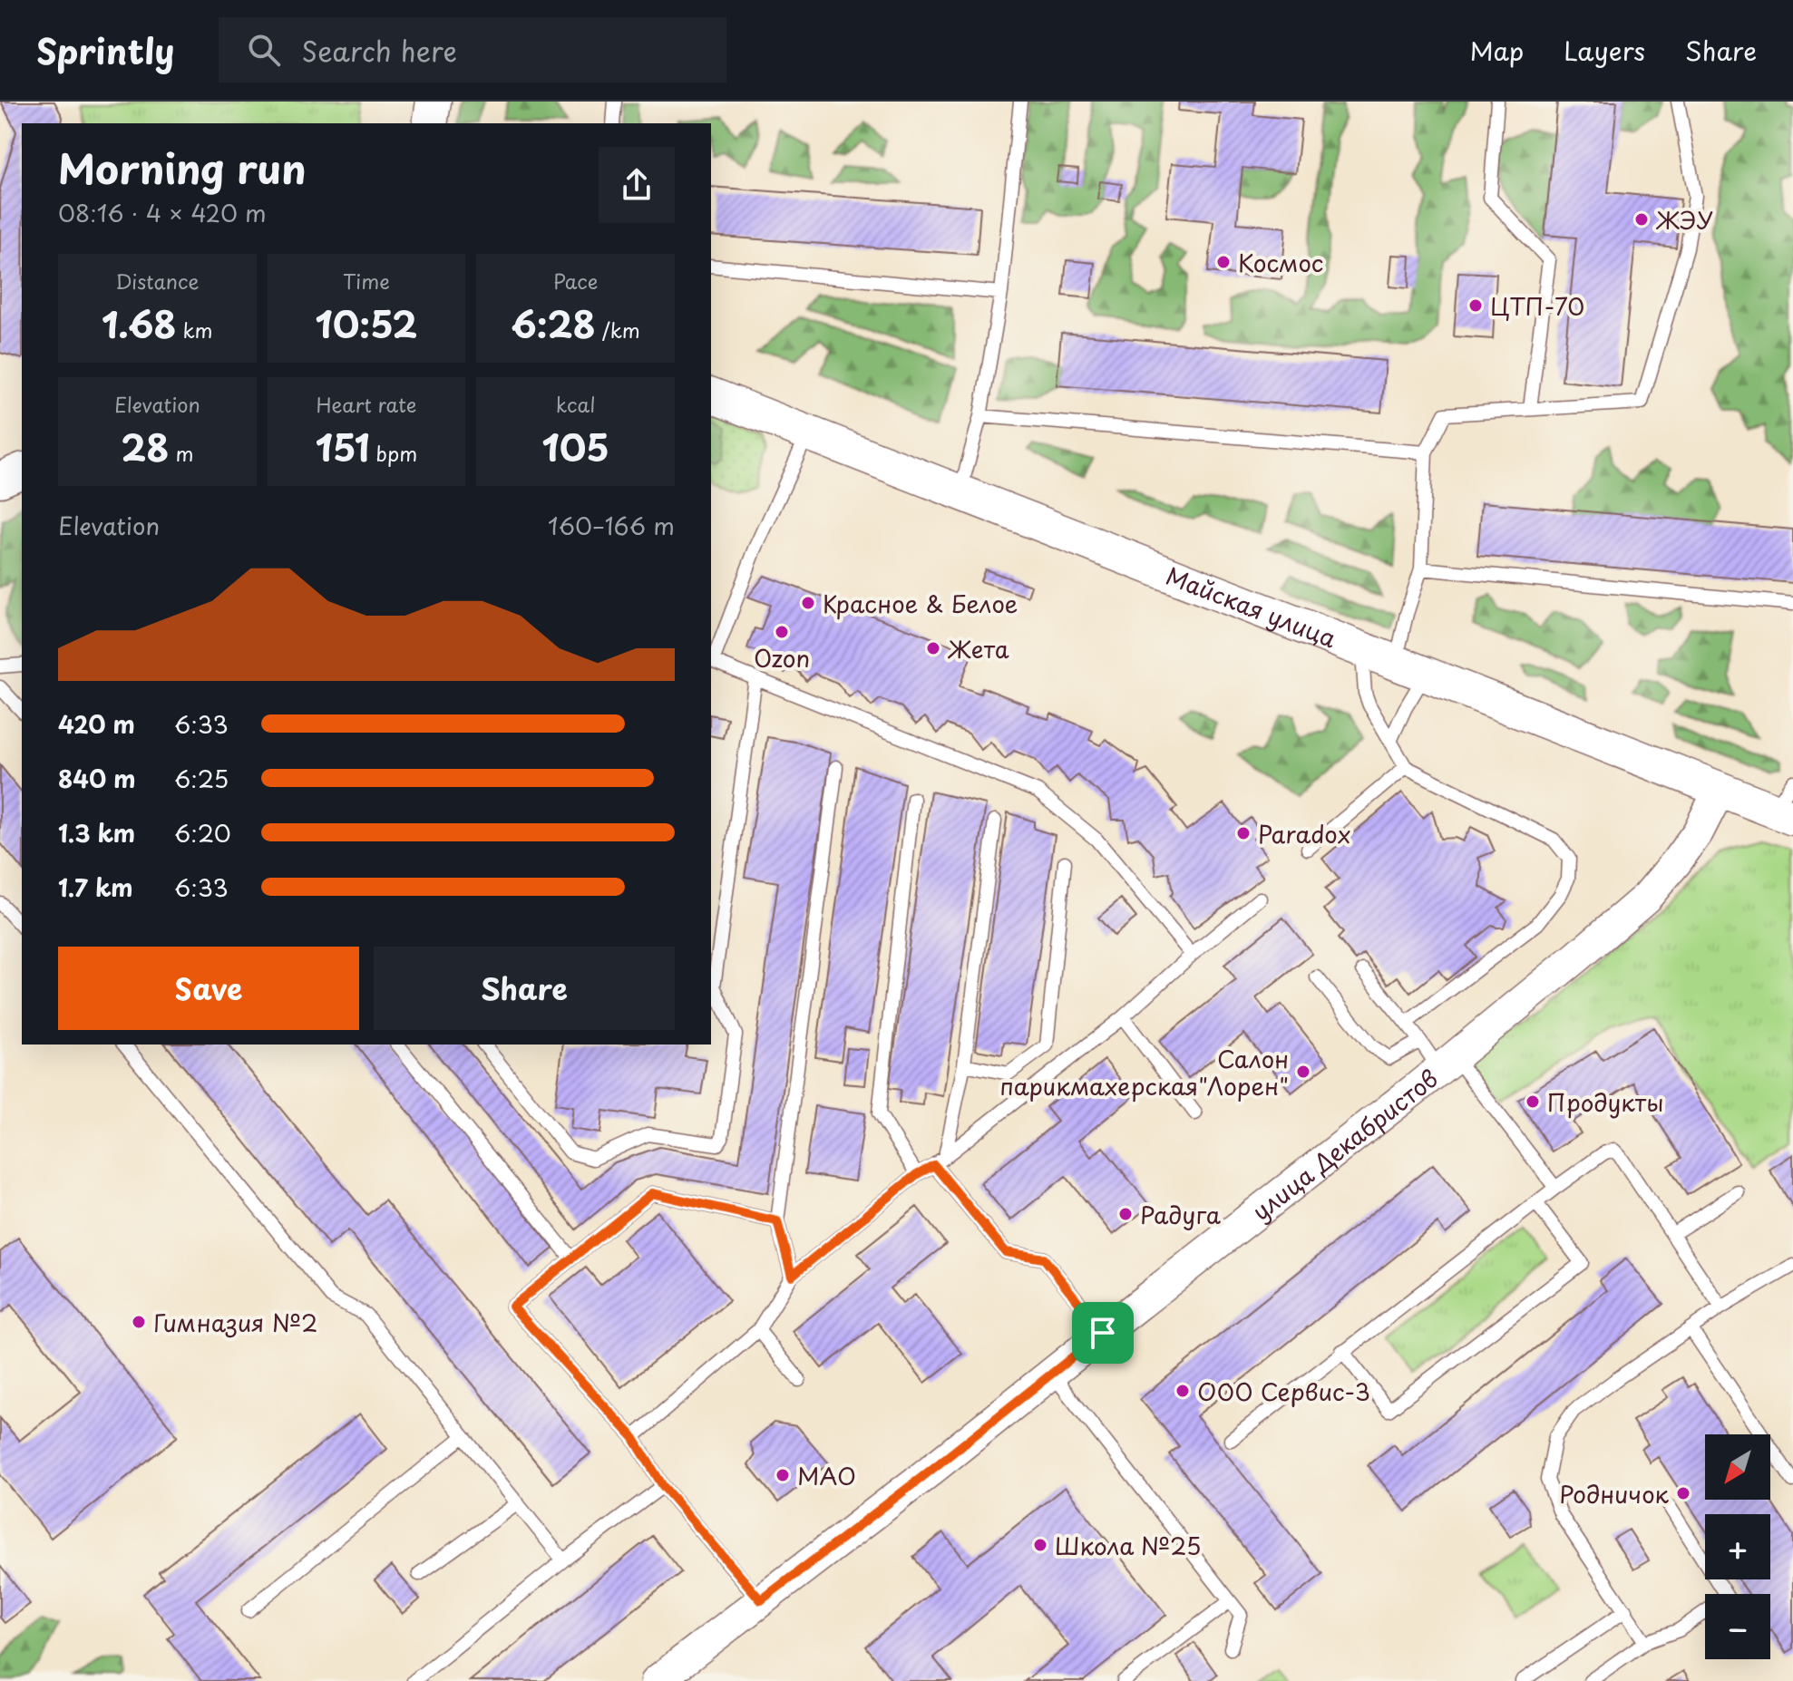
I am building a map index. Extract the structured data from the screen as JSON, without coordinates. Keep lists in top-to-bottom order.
{
  "streets": {
    "main road": ["Майская улица"],
    "street": ["улица Декабристов"]
  },
  "crossings": [
    ["Майская улица", "улица Декабристов"]
  ],
  "places": [
    "ЖЭУ",
    "Космос",
    "ЦТП-70",
    "Красное & Белое",
    "Ozon",
    "Жета",
    "Paradox",
    "Салон парикмахерская\"Лорен\"",
    "Продукты",
    "Радуга",
    "Гимназия №2",
    "ООО Сервис-3",
    "МАО",
    "Родничок",
    "Школа №25"
  ],
  "north": "bottom left",
  "page": {
    "header": "Sprintly",
    "search": "Search here",
    "nav": ["Map", "Layers", "Share"],
    "heading": ["Morning run", "08:16 · 4 × 420 m"],
    "stats": [
      ["Distance", "1.68 km"],
      ["Time", "10:52"],
      ["Pace", "6:28 /km"],
      ["Elevation", "28 m"],
      ["Heart rate", "151 bpm"],
      ["kcal", "105"]
    ],
    "chart": ["Elevation", "160–166 m"],
    "list": [
      {
        "name": "420 m",
        "note": "6:33"
      },
      {
        "name": "840 m",
        "note": "6:25"
      },
      {
        "name": "1.3 km",
        "note": "6:20"
      },
      {
        "name": "1.7 km",
        "note": "6:33"
      }
    ],
    "buttons": ["Save", "Share"],
    "map_buttons": ["+", "−"]
  }
}
